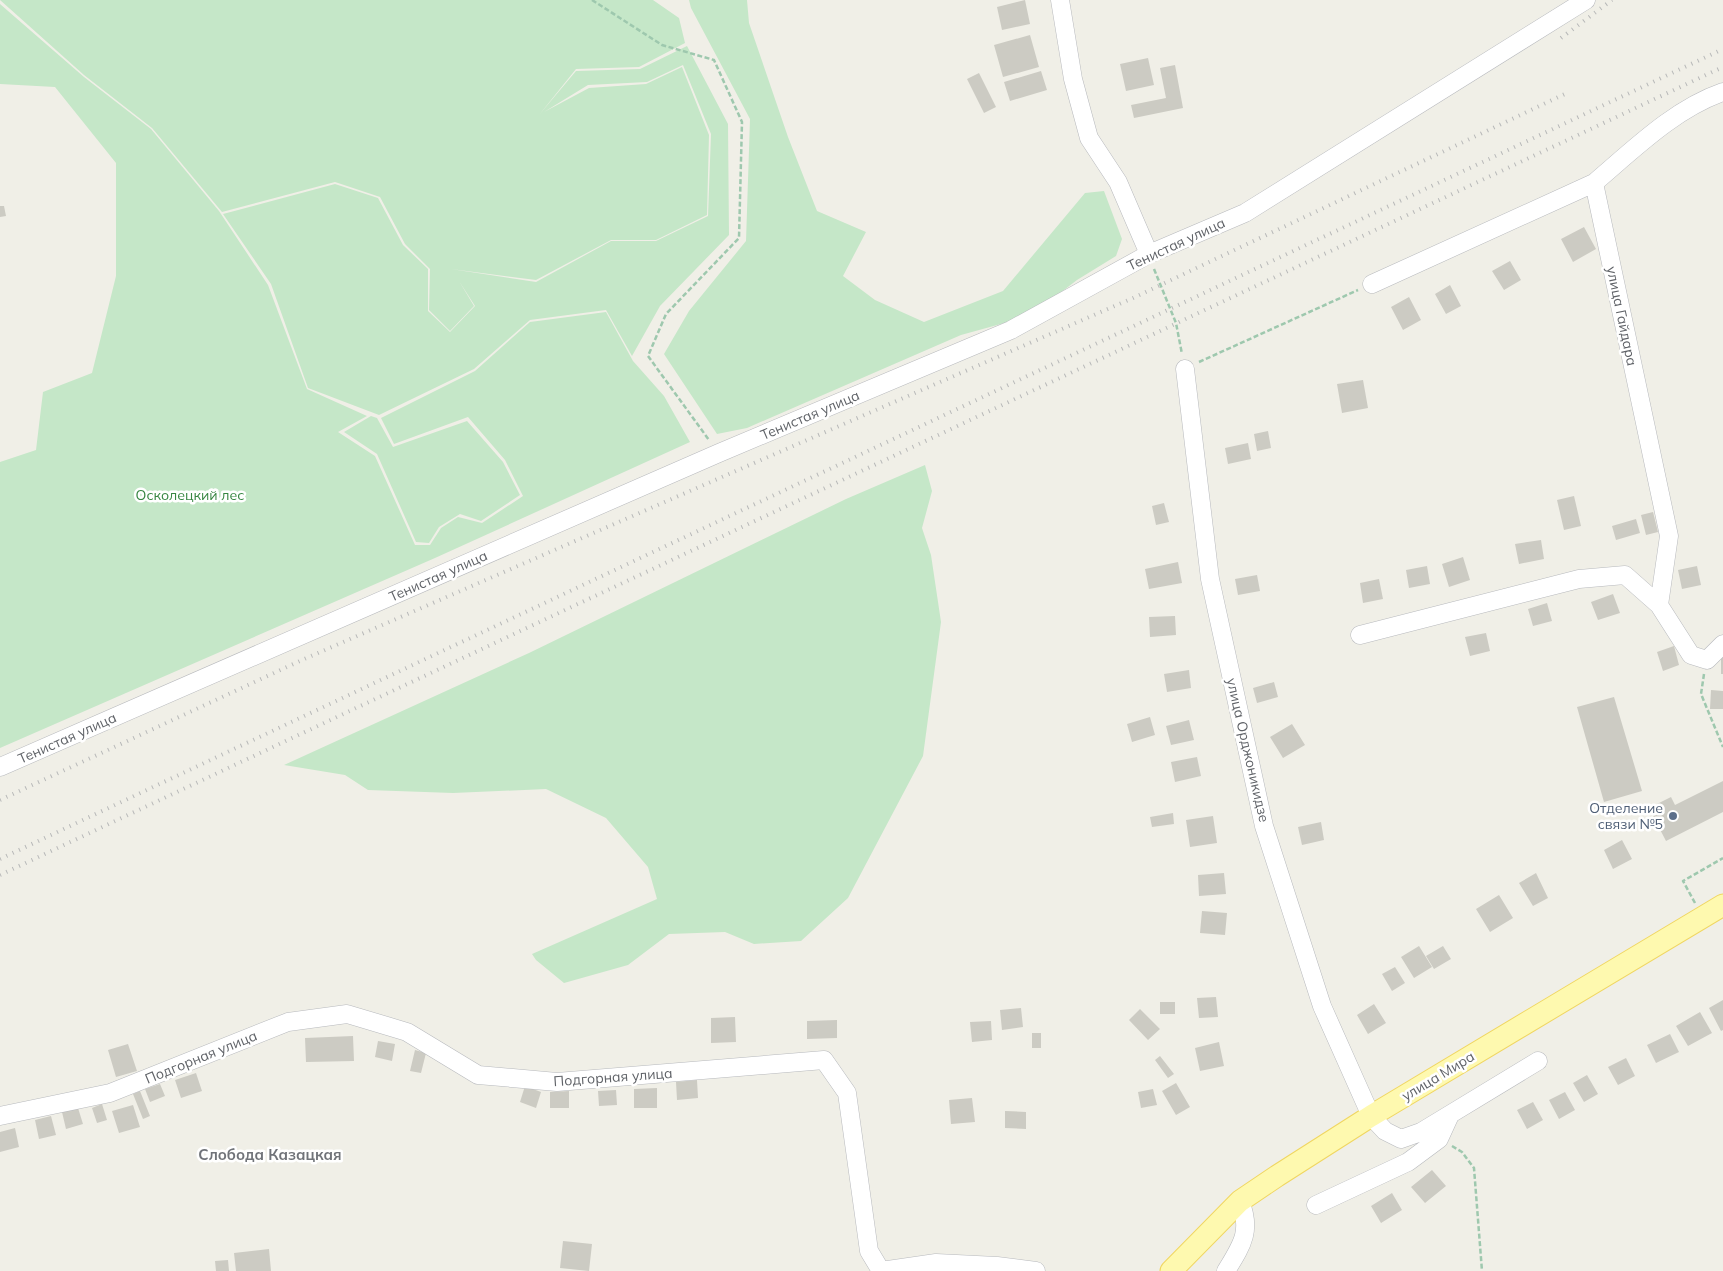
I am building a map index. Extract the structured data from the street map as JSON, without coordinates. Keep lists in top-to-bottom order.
{
  "streets": {
    "main road": ["улица Мира"],
    "street": [
      "Тенистая улица",
      "улица Гайдара",
      "улица Орджоникидзе",
      "Подгорная улица"
    ]
  },
  "crossings": [
    ["улица Орджоникидзе", "улица Мира"]
  ],
  "districts": ["Слобода Казацкая"],
  "parks": ["Осколецкий лес"],
  "places": ["Отделение связи №5"]
}
